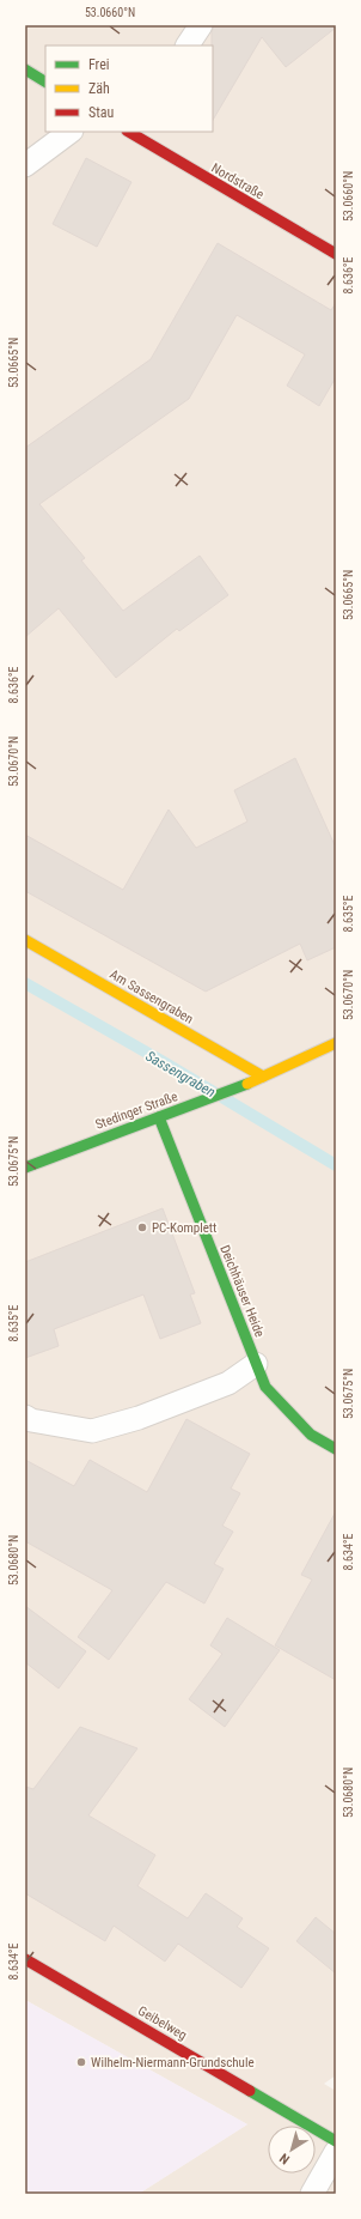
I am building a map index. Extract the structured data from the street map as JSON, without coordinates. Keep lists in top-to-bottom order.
{
  "streets": {
    "street": [
      "Nordstraße",
      "Am Sassengraben",
      "Stedinger Straße",
      "Deichhäuser Heide",
      "Geibelweg"
    ]
  },
  "crossings": [
    ["Am Sassengraben", "Stedinger Straße"],
    ["Stedinger Straße", "Deichhäuser Heide"]
  ],
  "water": ["Sassengraben"],
  "places": ["PC-Komplett", "Wilhelm-Niermann-Grundschule"],
  "legend": ["Frei", "Zäh", "Stau"],
  "north": "bottom left",
  "coordinates": [
    "53.0660°N",
    "8.636°E",
    "53.0665°N",
    "53.0670°N",
    "8.635°E",
    "53.0675°N",
    "8.634°E",
    "53.0680°N"
  ]
}
